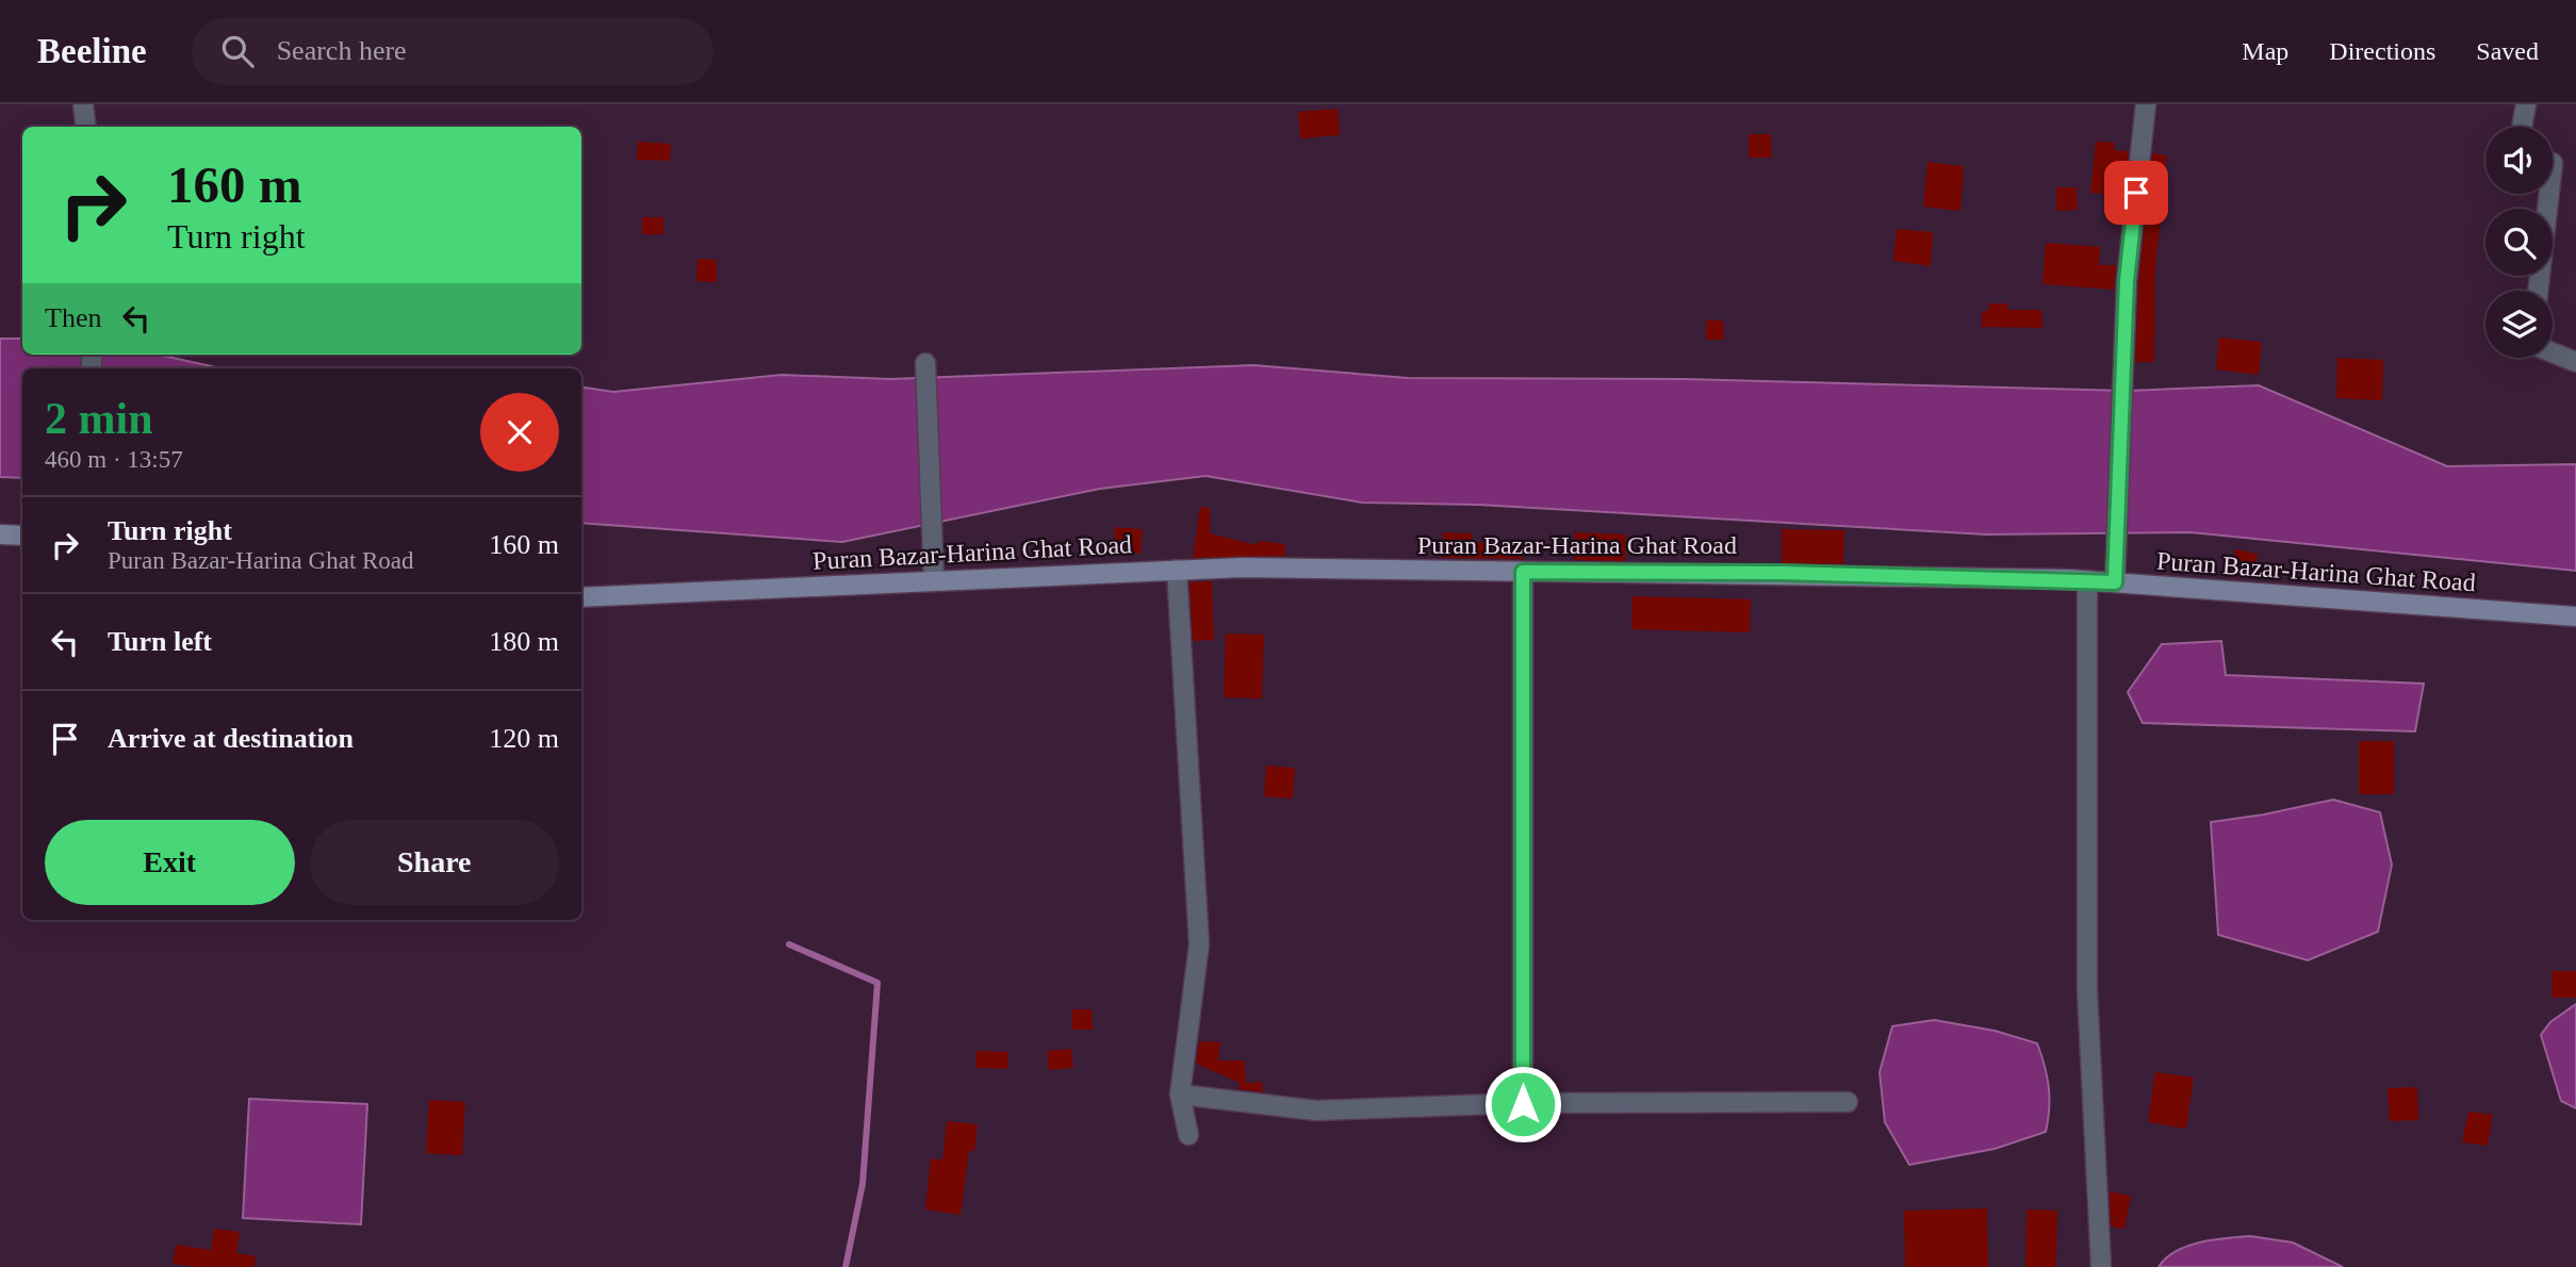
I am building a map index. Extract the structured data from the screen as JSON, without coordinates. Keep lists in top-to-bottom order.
{
  "streets": {
    "main road": ["Puran Bazar-Harina Ghat Road"]
  },
  "page": {
    "header": "Beeline",
    "search": "Search here",
    "nav": ["Map", "Directions", "Saved"],
    "turn": ["160 m", "Turn right"],
    "then": "Then",
    "heading": ["2 min", "460 m · 13:57"],
    "list": [
      {
        "name": "Turn right",
        "note": "Puran Bazar-Harina Ghat Road",
        "value": "160 m"
      },
      {
        "name": "Turn left",
        "value": "180 m"
      },
      {
        "name": "Arrive at destination",
        "value": "120 m"
      }
    ],
    "buttons": ["Exit", "Share"]
  }
}
